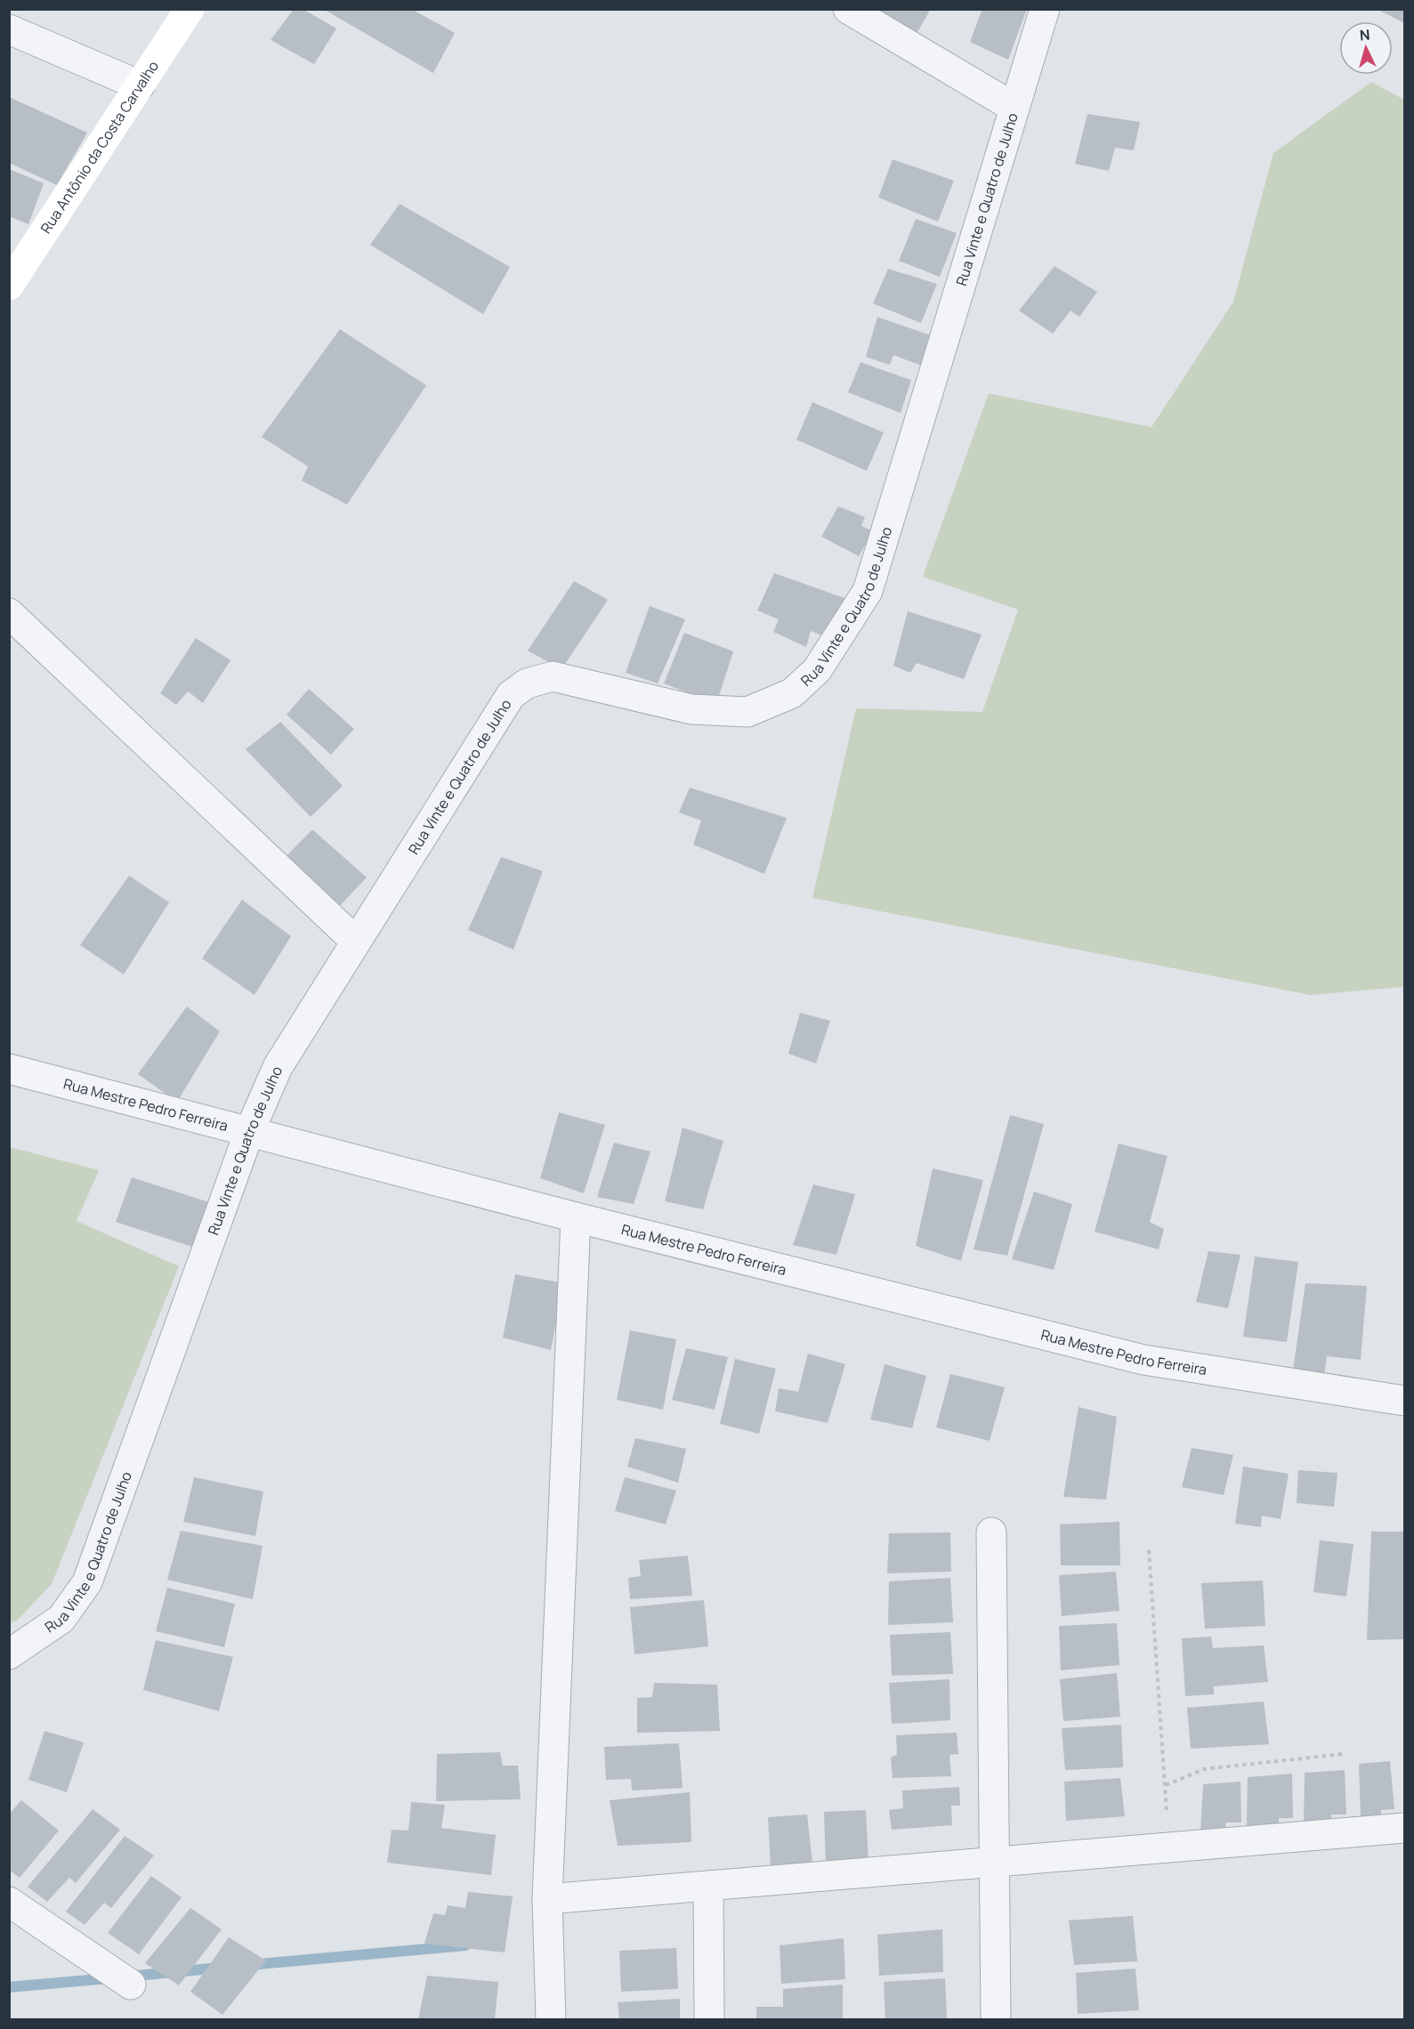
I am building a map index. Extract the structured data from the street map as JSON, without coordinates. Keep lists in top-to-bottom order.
{
  "streets": {
    "street": ["Rua Antônio da Costa Carvalho", "Rua Vinte e Quatro de Julho", "Rua Mestre Pedro Ferreira"]
  },
  "crossings": [
    ["Rua Vinte e Quatro de Julho", "Rua Mestre Pedro Ferreira"]
  ],
  "north": "top"
}
